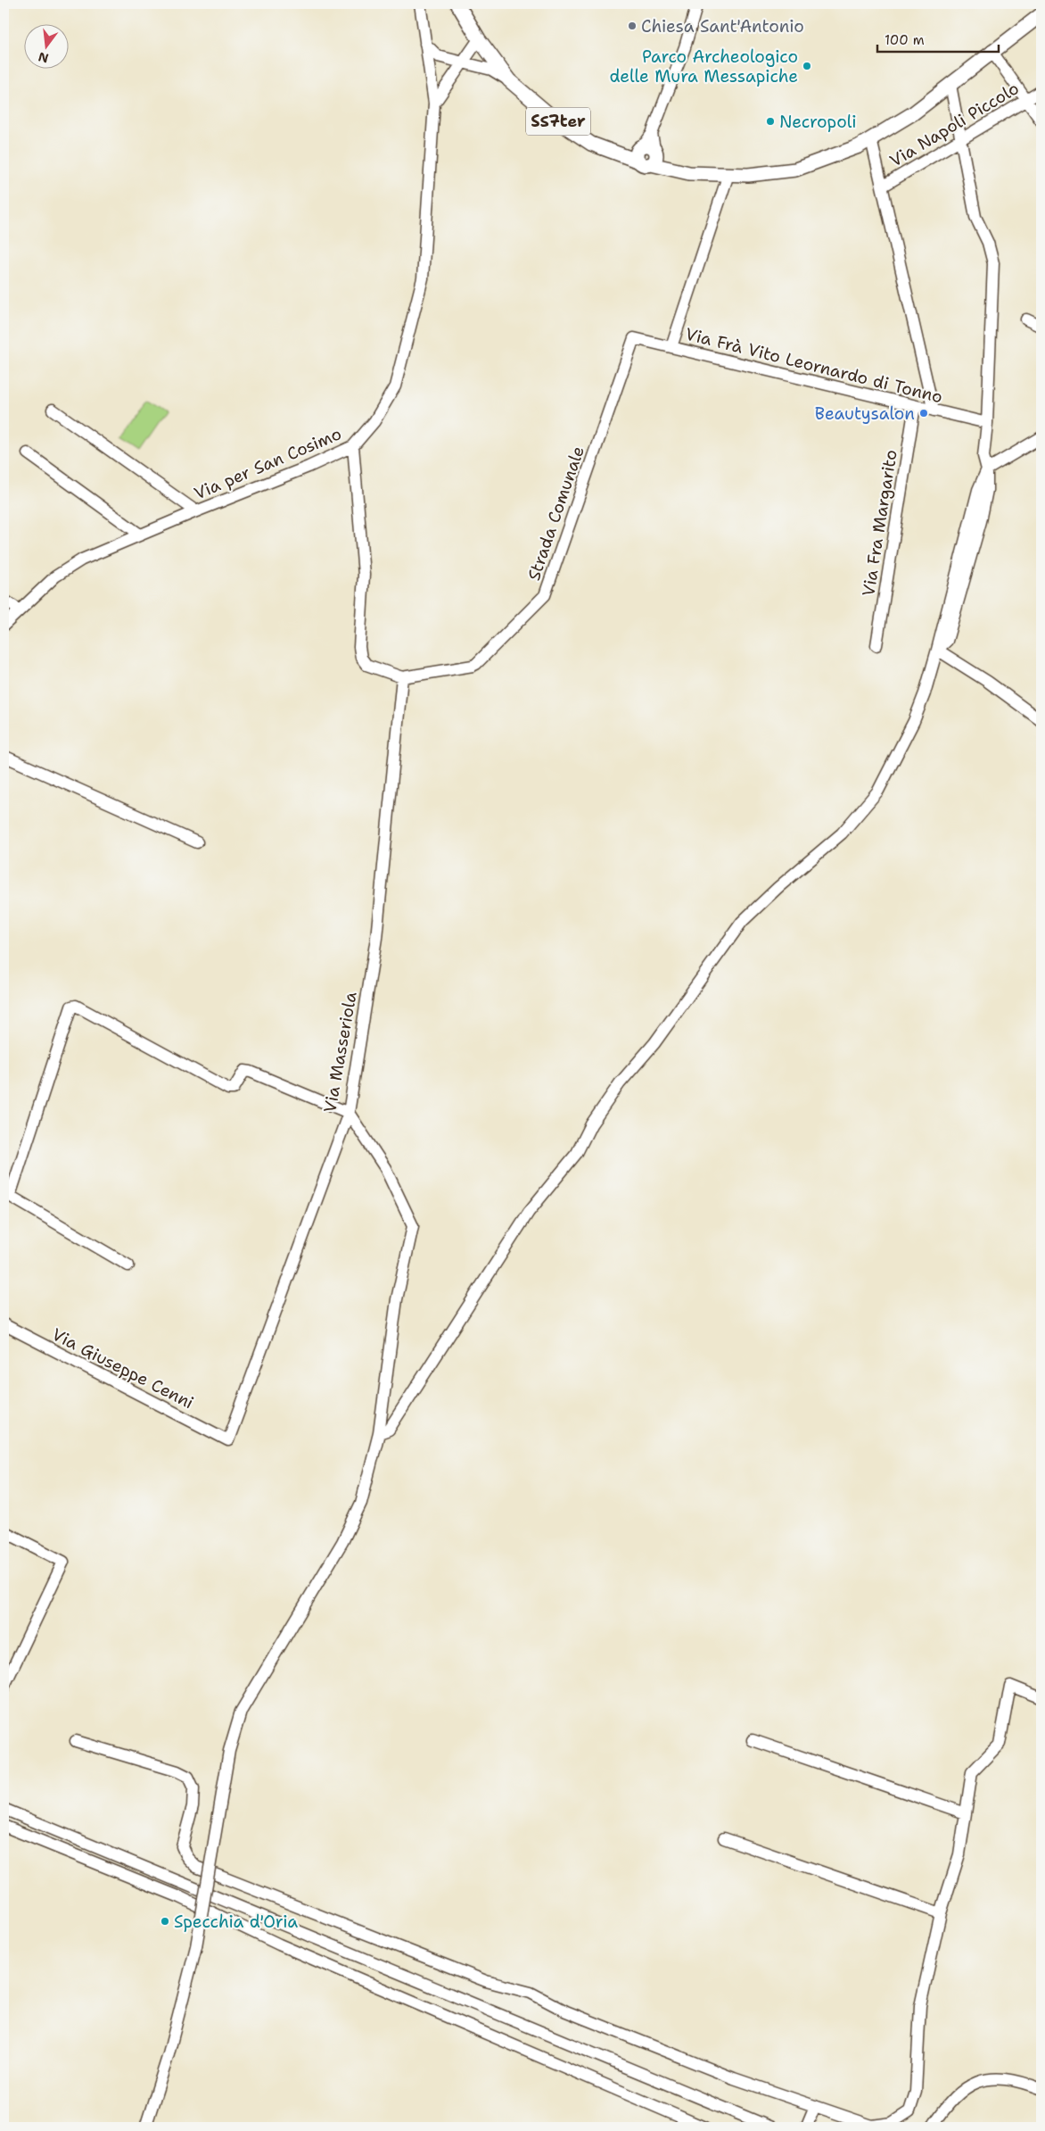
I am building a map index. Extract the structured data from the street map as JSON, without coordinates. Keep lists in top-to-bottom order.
{
  "streets": {
    "main road": ["SS7ter"],
    "street": [
      "Via Napoli Piccolo",
      "Via Frà Vito Leornardo di Tonno",
      "Via per San Cosimo",
      "Strada Comunale",
      "Via Fra Margarito",
      "Via Masseriola",
      "Via Giuseppe Cenni"
    ]
  },
  "crossings": [
    ["Via Frà Vito Leornardo di Tonno", "Strada Comunale"],
    ["Via Frà Vito Leornardo di Tonno", "Via Fra Margarito"],
    ["Via per San Cosimo", "Strada Comunale"],
    ["Strada Comunale", "Via Masseriola"],
    ["Via Masseriola", "Via Giuseppe Cenni"]
  ],
  "places": [
    "Chiesa Sant'Antonio",
    "Parco Archeologico delle Mura Messapiche",
    "Necropoli",
    "Beautysalon",
    "Specchia d'Oria"
  ],
  "scale_bar": "100 m",
  "north": "bottom"
}
